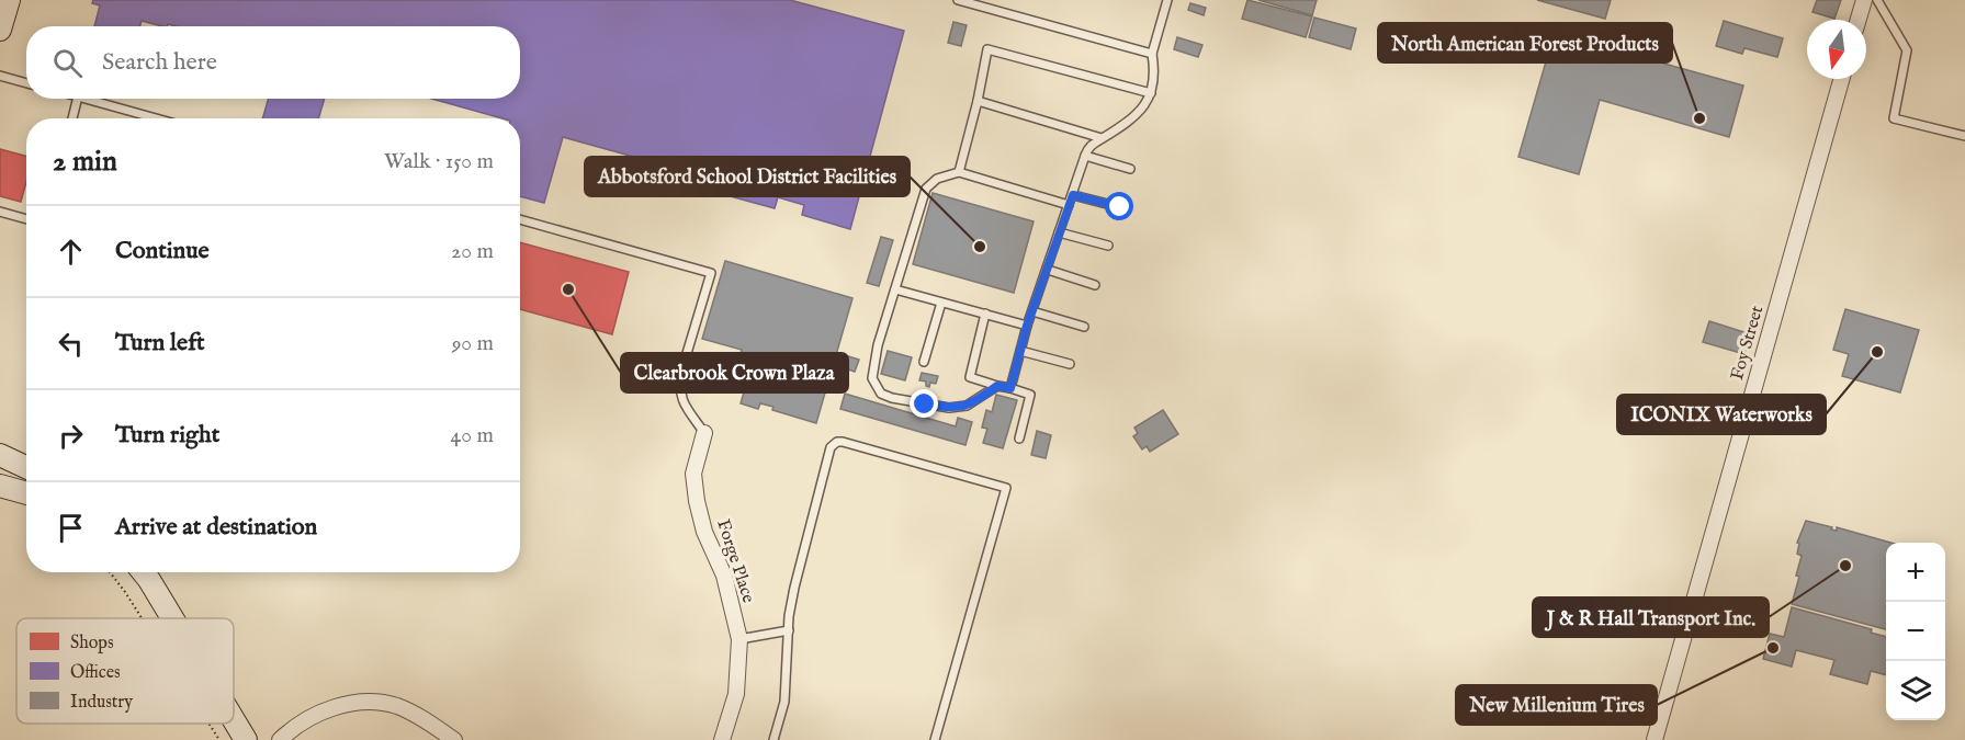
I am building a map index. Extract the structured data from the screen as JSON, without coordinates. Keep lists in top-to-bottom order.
{
  "streets": {
    "street": ["Foy Street", "Forge Place"]
  },
  "places": [
    "North American Forest Products",
    "Abbotsford School District Facilities",
    "Clearbrook Crown Plaza",
    "ICONIX Waterworks",
    "J & R Hall Transport Inc.",
    "New Millenium Tires"
  ],
  "legend": ["Shops", "Offices", "Industry"],
  "north": "bottom",
  "page": {
    "search": "Search here",
    "heading": ["2 min", "Walk · 150 m"],
    "list": [
      ["Continue", "20 m"],
      ["Turn left", "90 m"],
      ["Turn right", "40 m"],
      "Arrive at destination"
    ],
    "map_buttons": ["+", "−"]
  }
}
